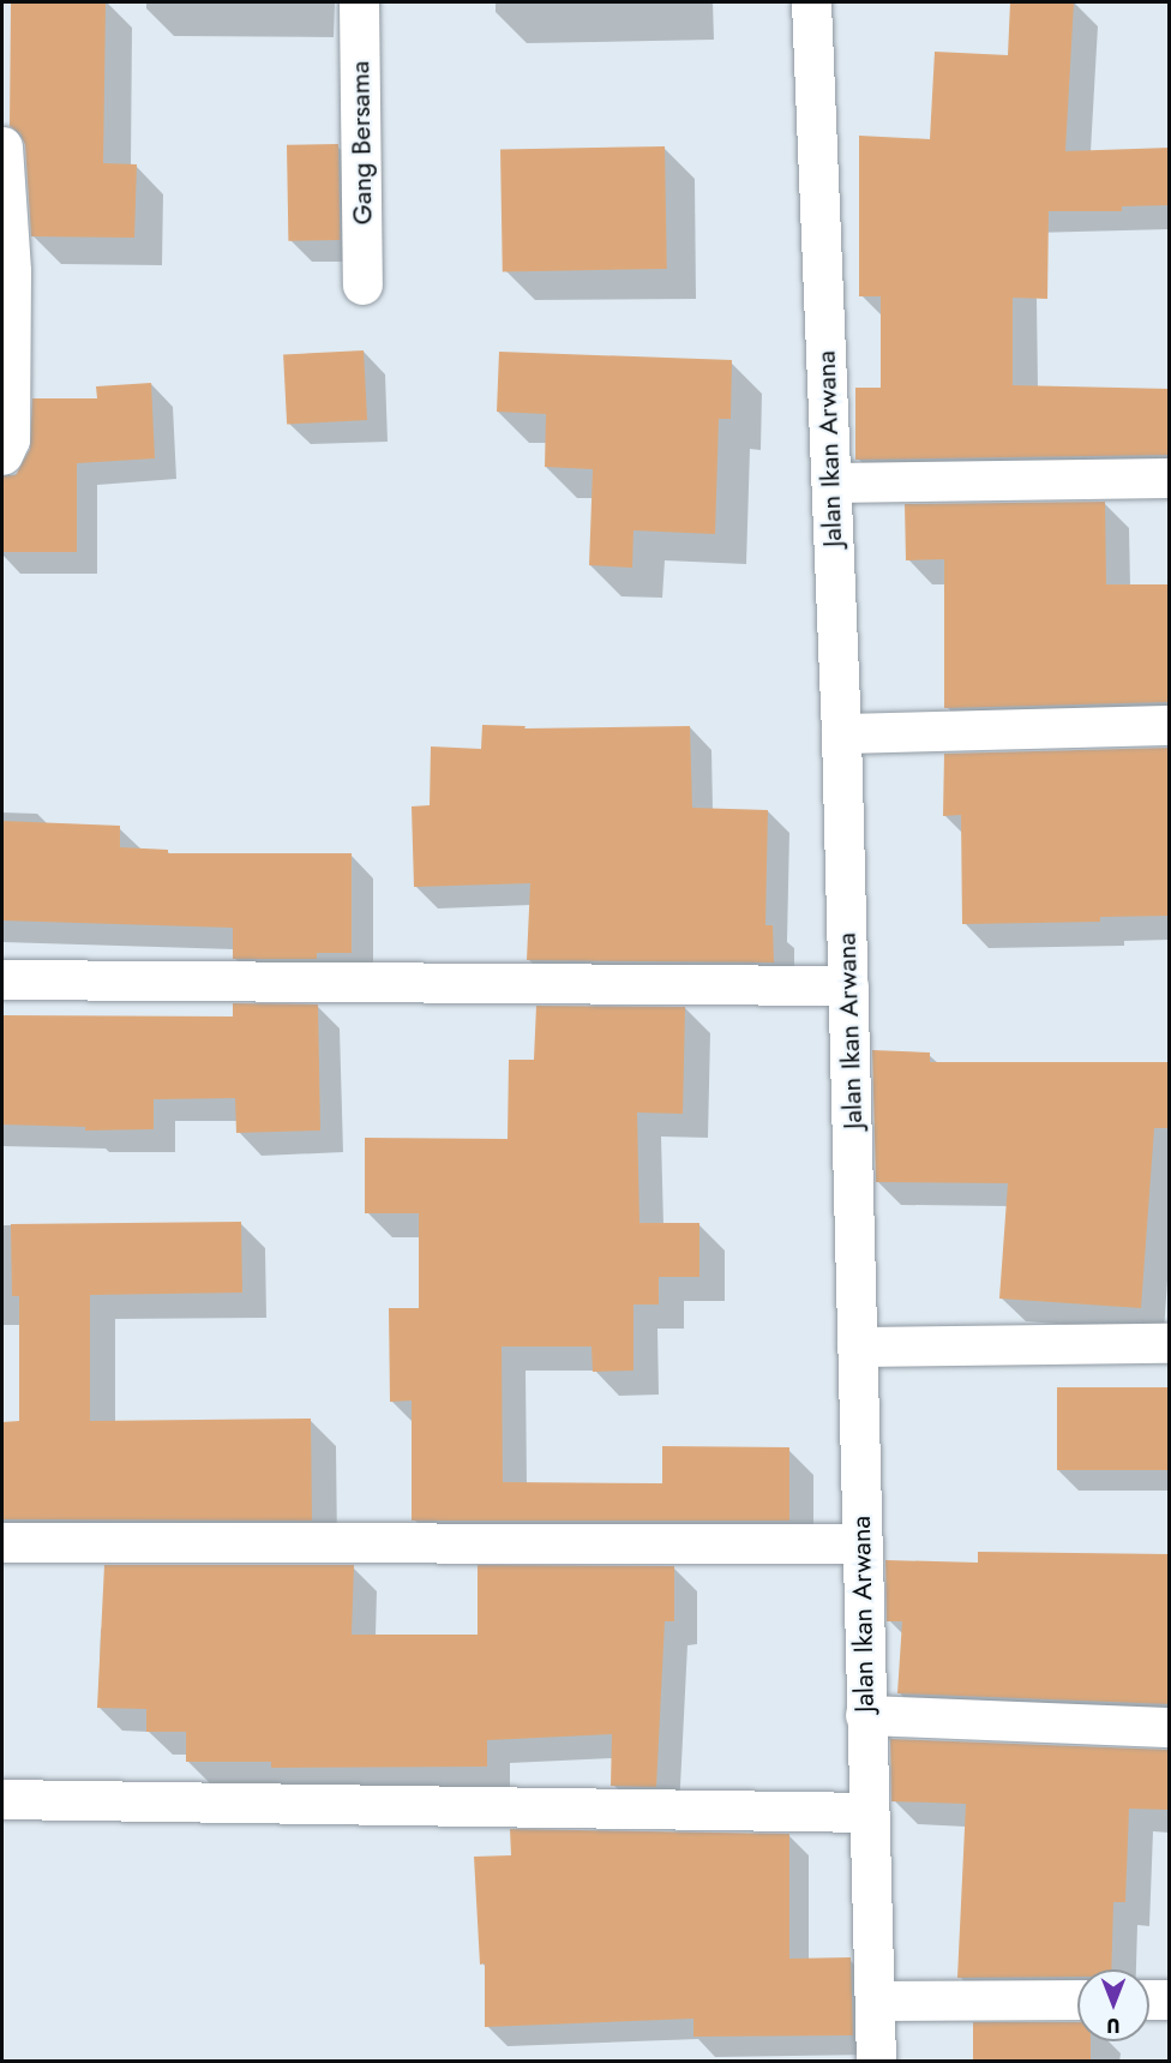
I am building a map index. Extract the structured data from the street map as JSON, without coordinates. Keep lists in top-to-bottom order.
{
  "streets": {
    "street": ["Gang Bersama", "Jalan Ikan Arwana"]
  },
  "north": "bottom"
}
